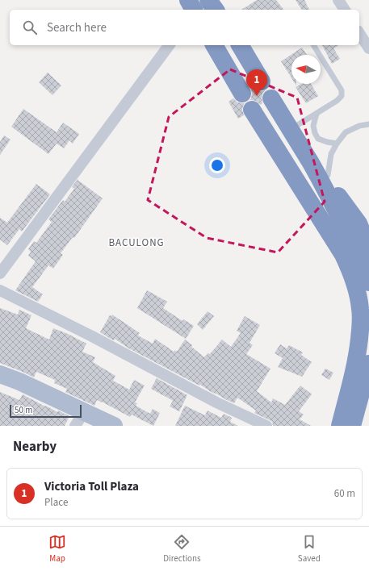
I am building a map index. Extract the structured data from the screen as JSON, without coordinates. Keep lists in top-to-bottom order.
{
  "districts": ["BACULONG"],
  "scale_bar": "50 m",
  "north": "left",
  "page": {
    "search": "Search here",
    "pins": "1",
    "scale": "50 m",
    "heading": "Nearby",
    "list": [
      {
        "mark": "1",
        "name": "Victoria Toll Plaza",
        "note": "Place",
        "value": "60 m"
      }
    ],
    "nav": ["Map", "Directions", "Saved"]
  }
}
